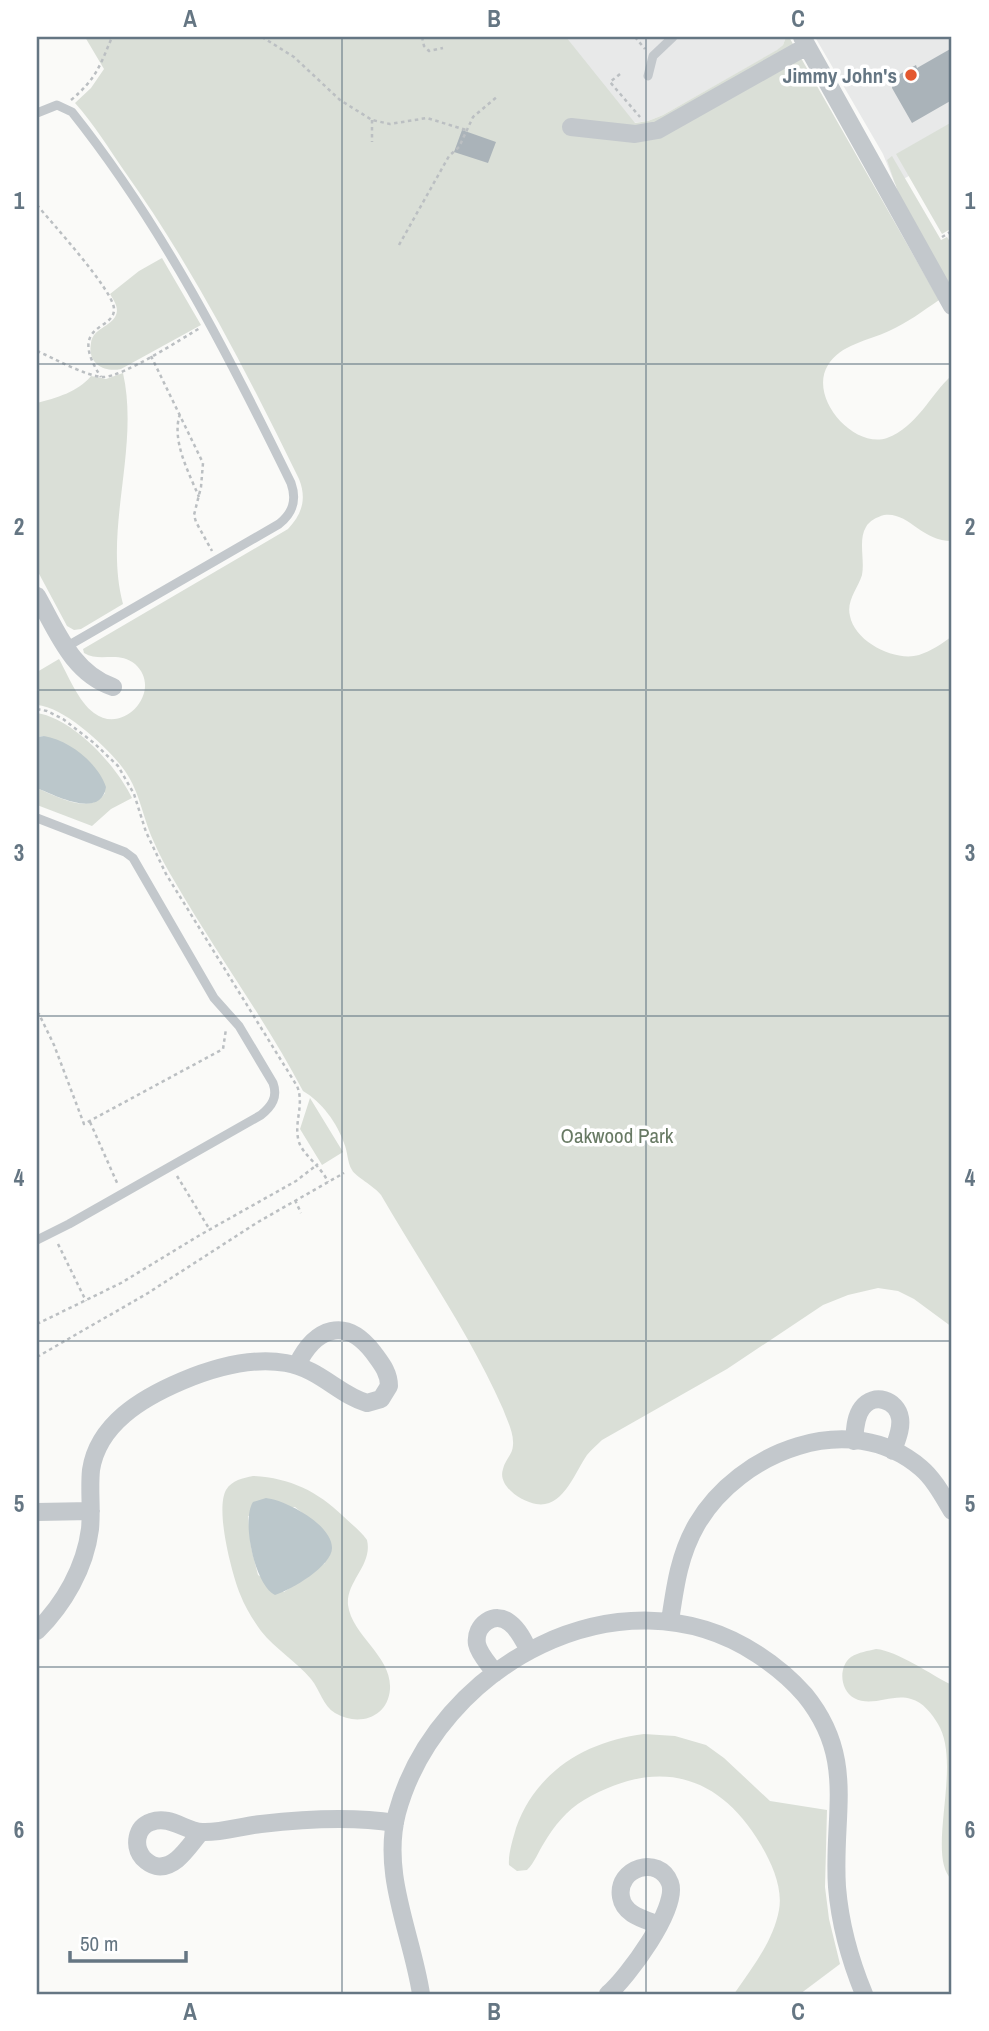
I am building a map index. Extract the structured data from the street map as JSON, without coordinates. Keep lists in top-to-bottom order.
{
  "parks": ["Oakwood Park"],
  "places": ["Jimmy John's"],
  "scale_bar": "50 m",
  "grid": {
    "columns": ["A", "B", "C"],
    "rows": [
      "1",
      "2",
      "3",
      "4",
      "5",
      "6"
    ]
  }
}
